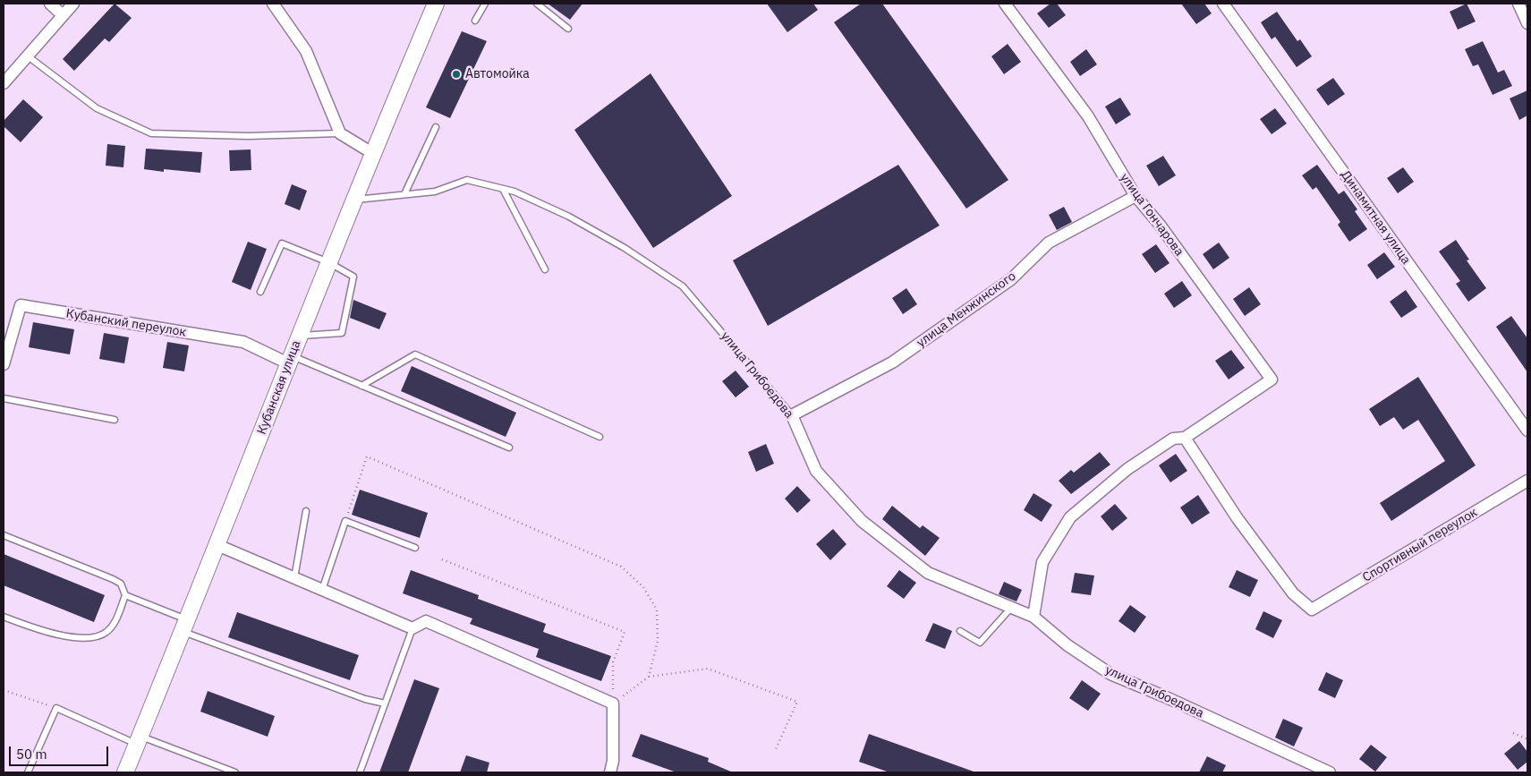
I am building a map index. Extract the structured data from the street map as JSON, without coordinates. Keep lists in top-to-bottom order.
{
  "streets": {
    "street": [
      "улица Гончарова",
      "Динамитная улица",
      "улица Менжинского",
      "Кубанский переулок",
      "улица Грибоедова",
      "Кубанская улица",
      "Спортивный переулок"
    ]
  },
  "crossings": [
    ["улица Гончарова", "улица Менжинского"],
    ["улица Гончарова", "Спортивный переулок"],
    ["улица Менжинского", "улица Грибоедова"],
    ["Кубанский переулок", "Кубанская улица"],
    ["улица Грибоедова", "Кубанская улица"]
  ],
  "places": ["Автомойка"],
  "scale_bar": "50 m"
}
